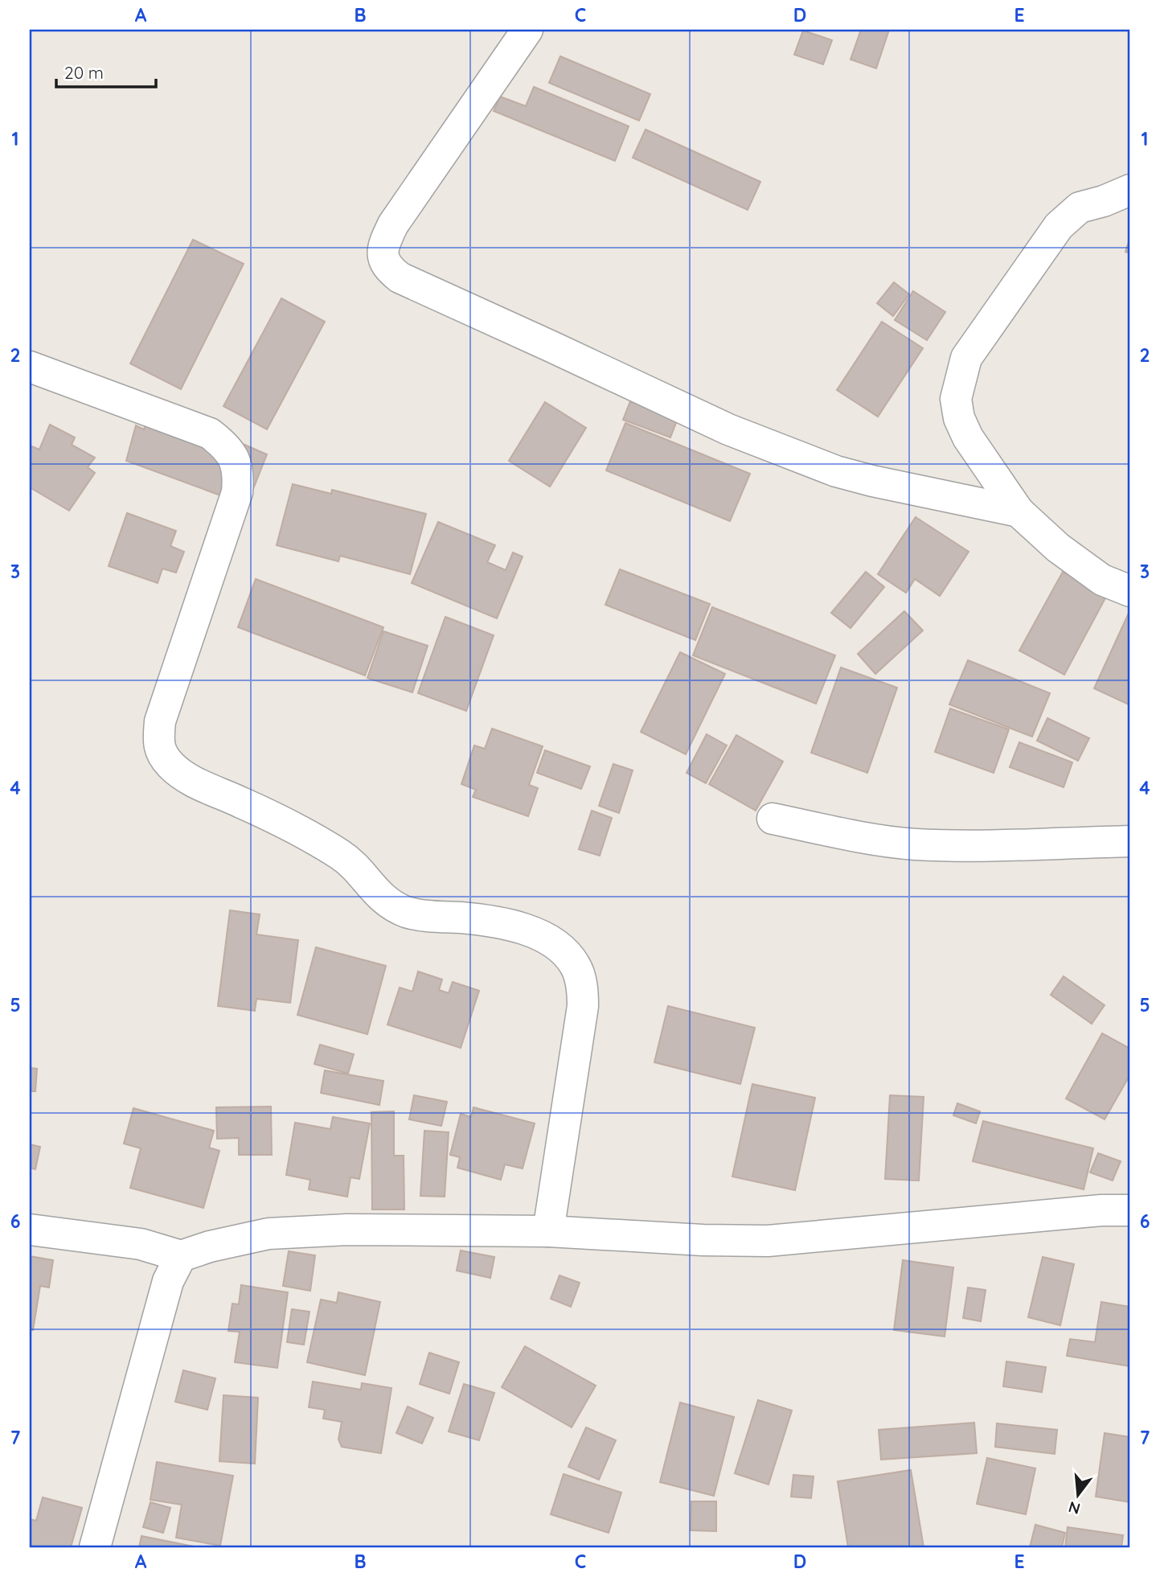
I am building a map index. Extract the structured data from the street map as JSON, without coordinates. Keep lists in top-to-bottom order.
{
  "scale_bar": "20 m",
  "north": "bottom",
  "grid": {
    "columns": [
      "A",
      "B",
      "C",
      "D",
      "E"
    ],
    "rows": [
      "1",
      "2",
      "3",
      "4",
      "5",
      "6",
      "7"
    ]
  }
}
